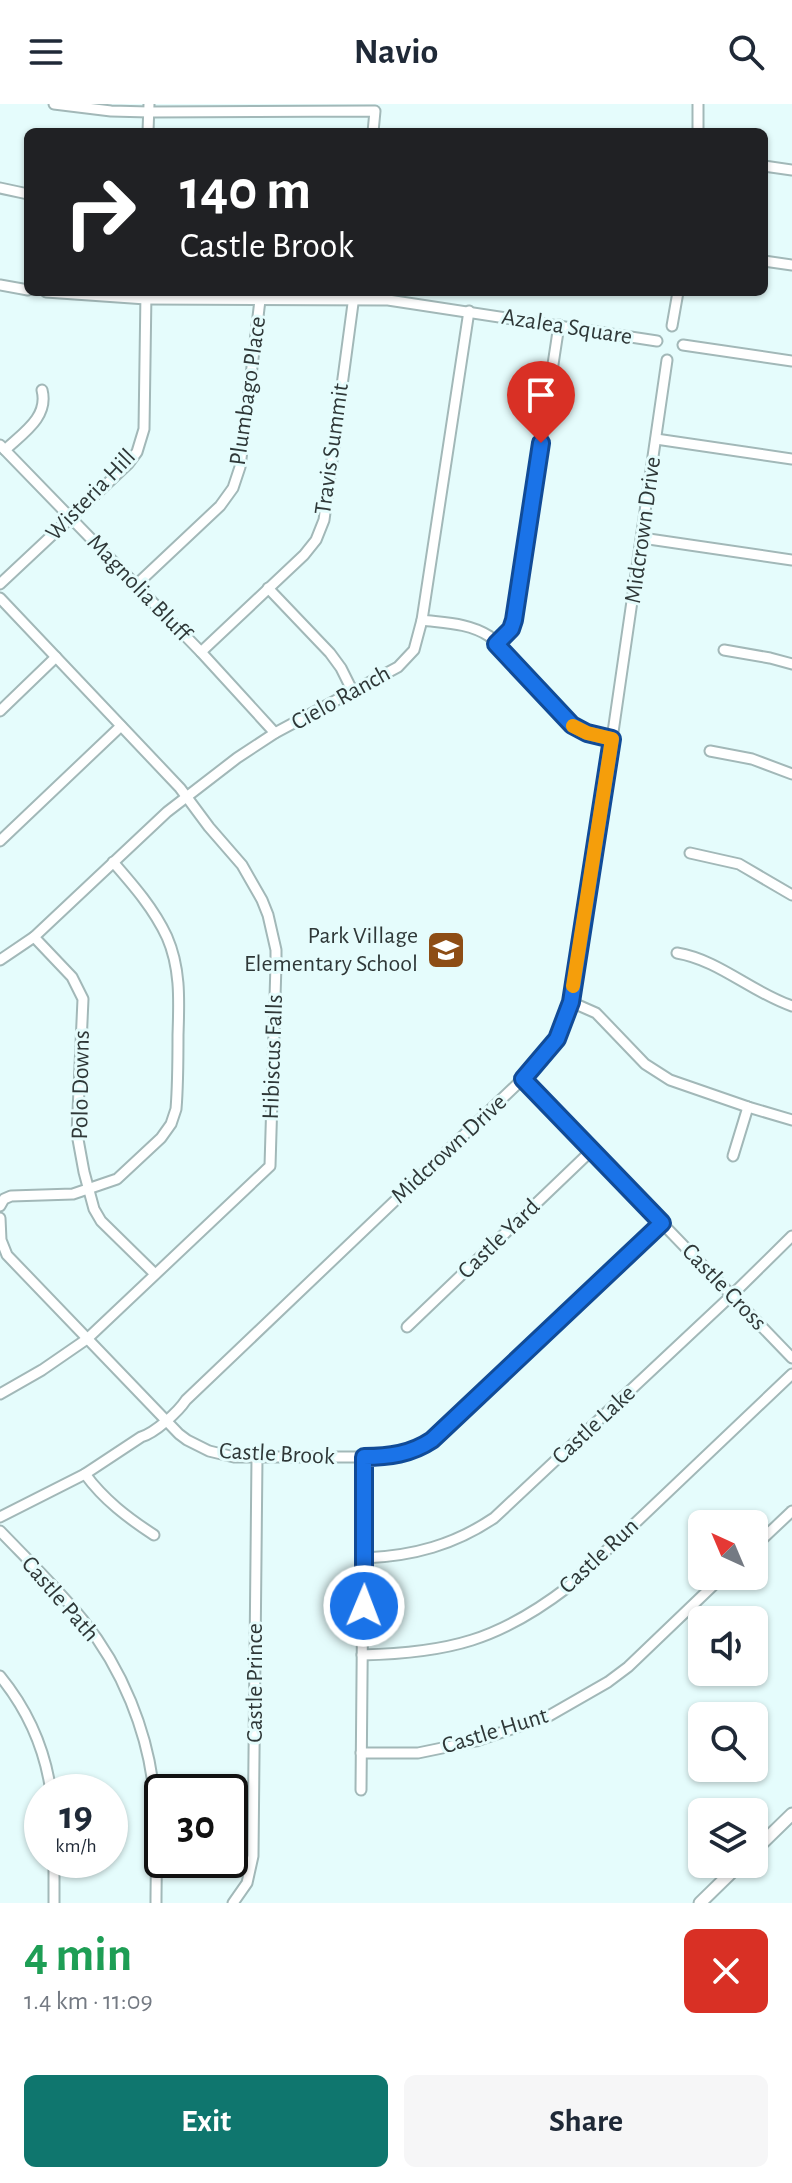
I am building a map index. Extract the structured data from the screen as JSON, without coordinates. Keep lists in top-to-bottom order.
{
  "streets": {
    "street": [
      "Azalea Square",
      "Plumbago Place",
      "Travis Summit",
      "Wisteria Hill",
      "Midcrown Drive",
      "Magnolia Bluff",
      "Cielo Ranch",
      "Hibiscus Falls",
      "Polo Downs",
      "Castle Yard",
      "Castle Cross",
      "Castle Lake",
      "Castle Brook",
      "Castle Run",
      "Castle Path",
      "Castle Prince",
      "Castle Hunt"
    ]
  },
  "crossings": [
    ["Azalea Square", "Plumbago Place"],
    ["Azalea Square", "Wisteria Hill"],
    ["Azalea Square", "Cielo Ranch"],
    ["Plumbago Place", "Magnolia Bluff"],
    ["Travis Summit", "Magnolia Bluff"],
    ["Wisteria Hill", "Magnolia Bluff"],
    ["Midcrown Drive", "Castle Cross"],
    ["Midcrown Drive", "Castle Brook"],
    ["Magnolia Bluff", "Cielo Ranch"],
    ["Cielo Ranch", "Hibiscus Falls"],
    ["Cielo Ranch", "Polo Downs"],
    ["Hibiscus Falls", "Polo Downs"],
    ["Hibiscus Falls", "Castle Brook"],
    ["Castle Yard", "Castle Cross"],
    ["Castle Cross", "Castle Lake"],
    ["Castle Cross", "Castle Brook"],
    ["Castle Brook", "Castle Prince"]
  ],
  "places": {
    "school or university": ["Park Village Elementary School"]
  },
  "north": "top left",
  "page": {
    "header": "Navio",
    "turn": ["140 m", "Castle Brook"],
    "speed": "19 km/h",
    "limit": "30",
    "heading": ["4 min", "1.4 km · 11:09"],
    "buttons": ["Exit", "Share"]
  }
}
